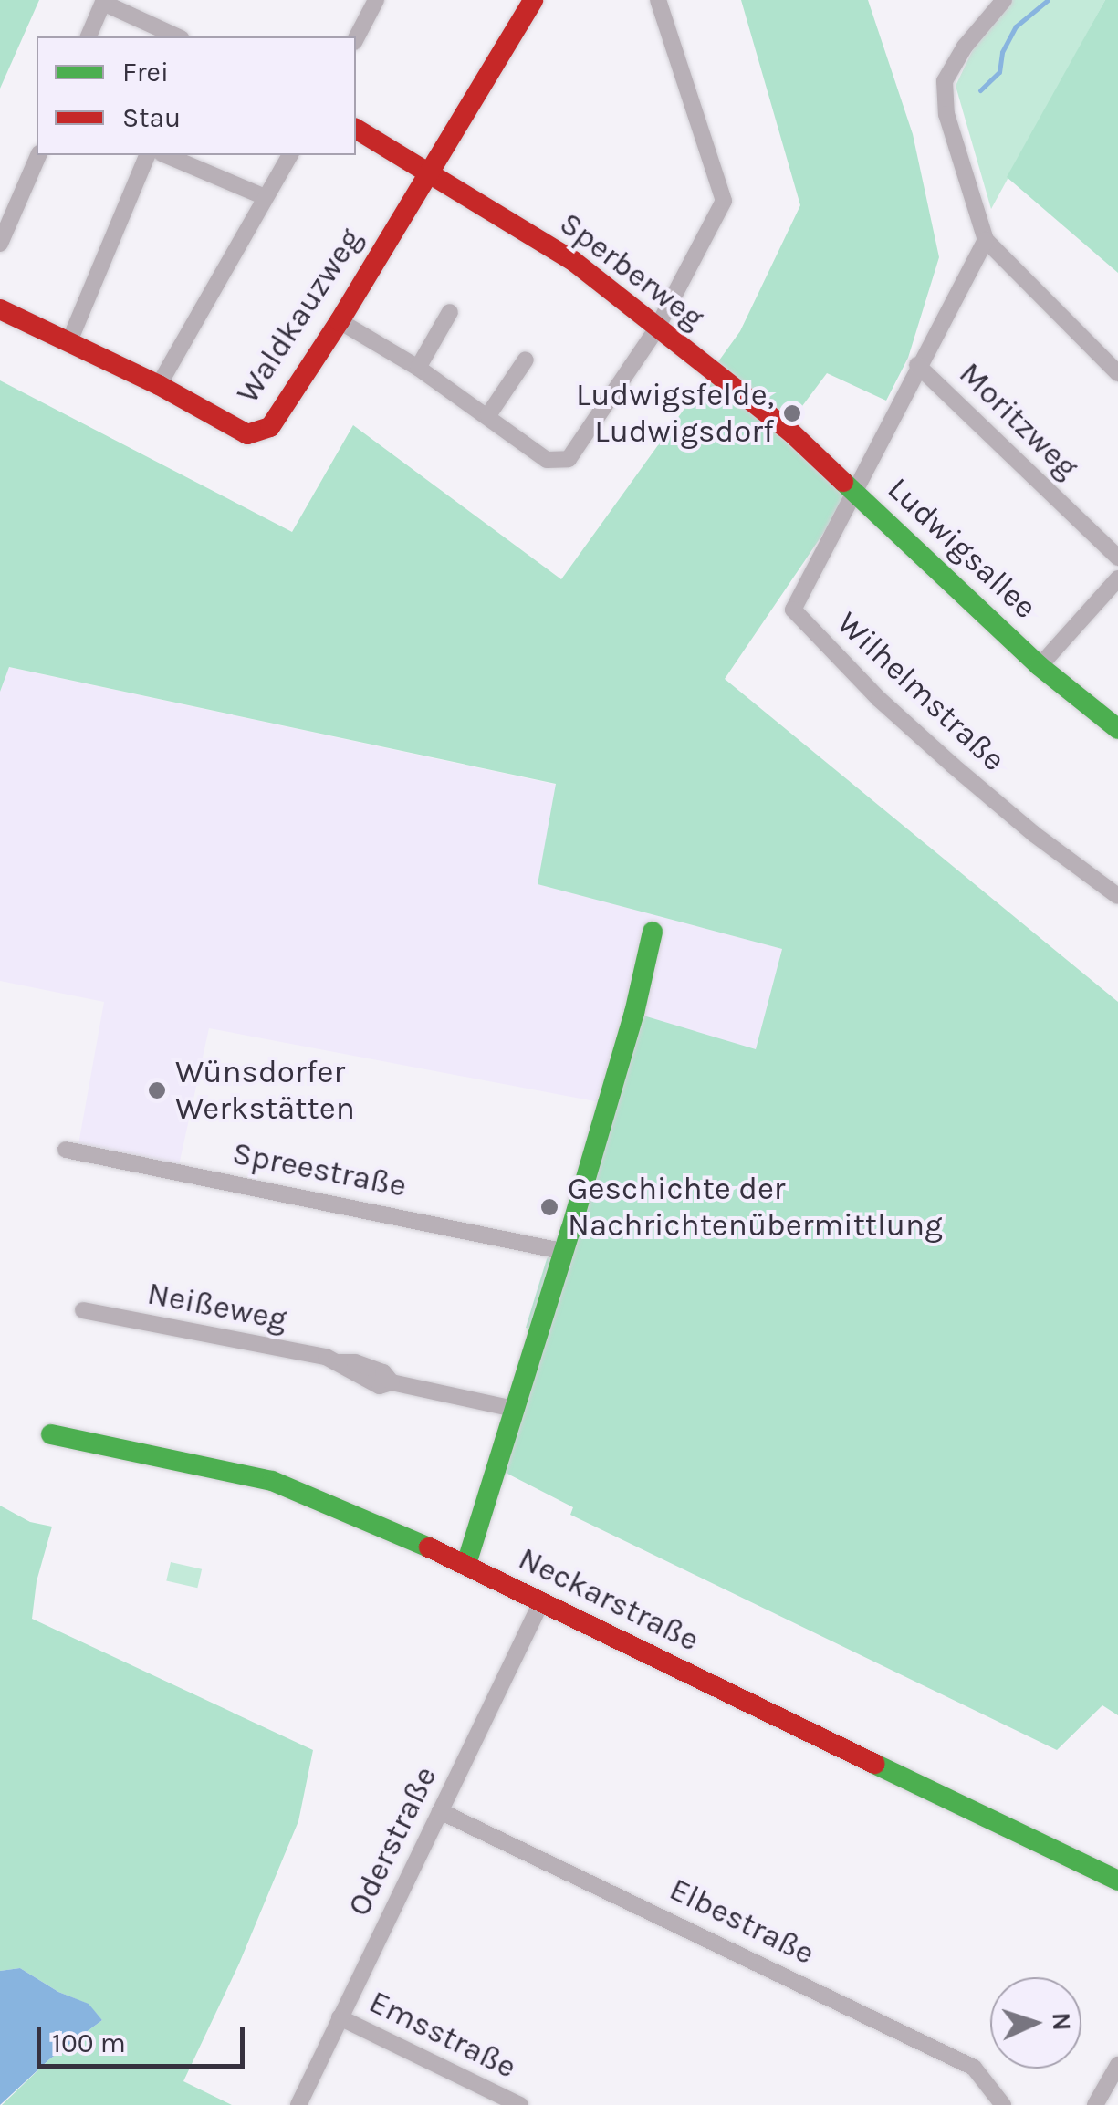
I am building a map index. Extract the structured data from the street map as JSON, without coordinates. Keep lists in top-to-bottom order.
{
  "streets": {
    "street": [
      "Sperberweg",
      "Waldkauzweg",
      "Moritzweg",
      "Ludwigsallee",
      "Wilhelmstraße",
      "Spreestraße",
      "Neißeweg",
      "Neckarstraße",
      "Oderstraße",
      "Elbestraße",
      "Emsstraße"
    ]
  },
  "crossings": [
    ["Sperberweg", "Waldkauzweg"],
    ["Sperberweg", "Ludwigsallee"],
    ["Sperberweg", "Wilhelmstraße"],
    ["Moritzweg", "Ludwigsallee"],
    ["Ludwigsallee", "Wilhelmstraße"],
    ["Neckarstraße", "Oderstraße"],
    ["Oderstraße", "Elbestraße"],
    ["Oderstraße", "Emsstraße"]
  ],
  "places": ["Ludwigsfelde, Ludwigsdorf", "Wünsdorfer Werkstätten", "Geschichte der Nachrichtenübermittlung"],
  "legend": ["Frei", "Stau"],
  "scale_bar": "100 m",
  "north": "right"
}
